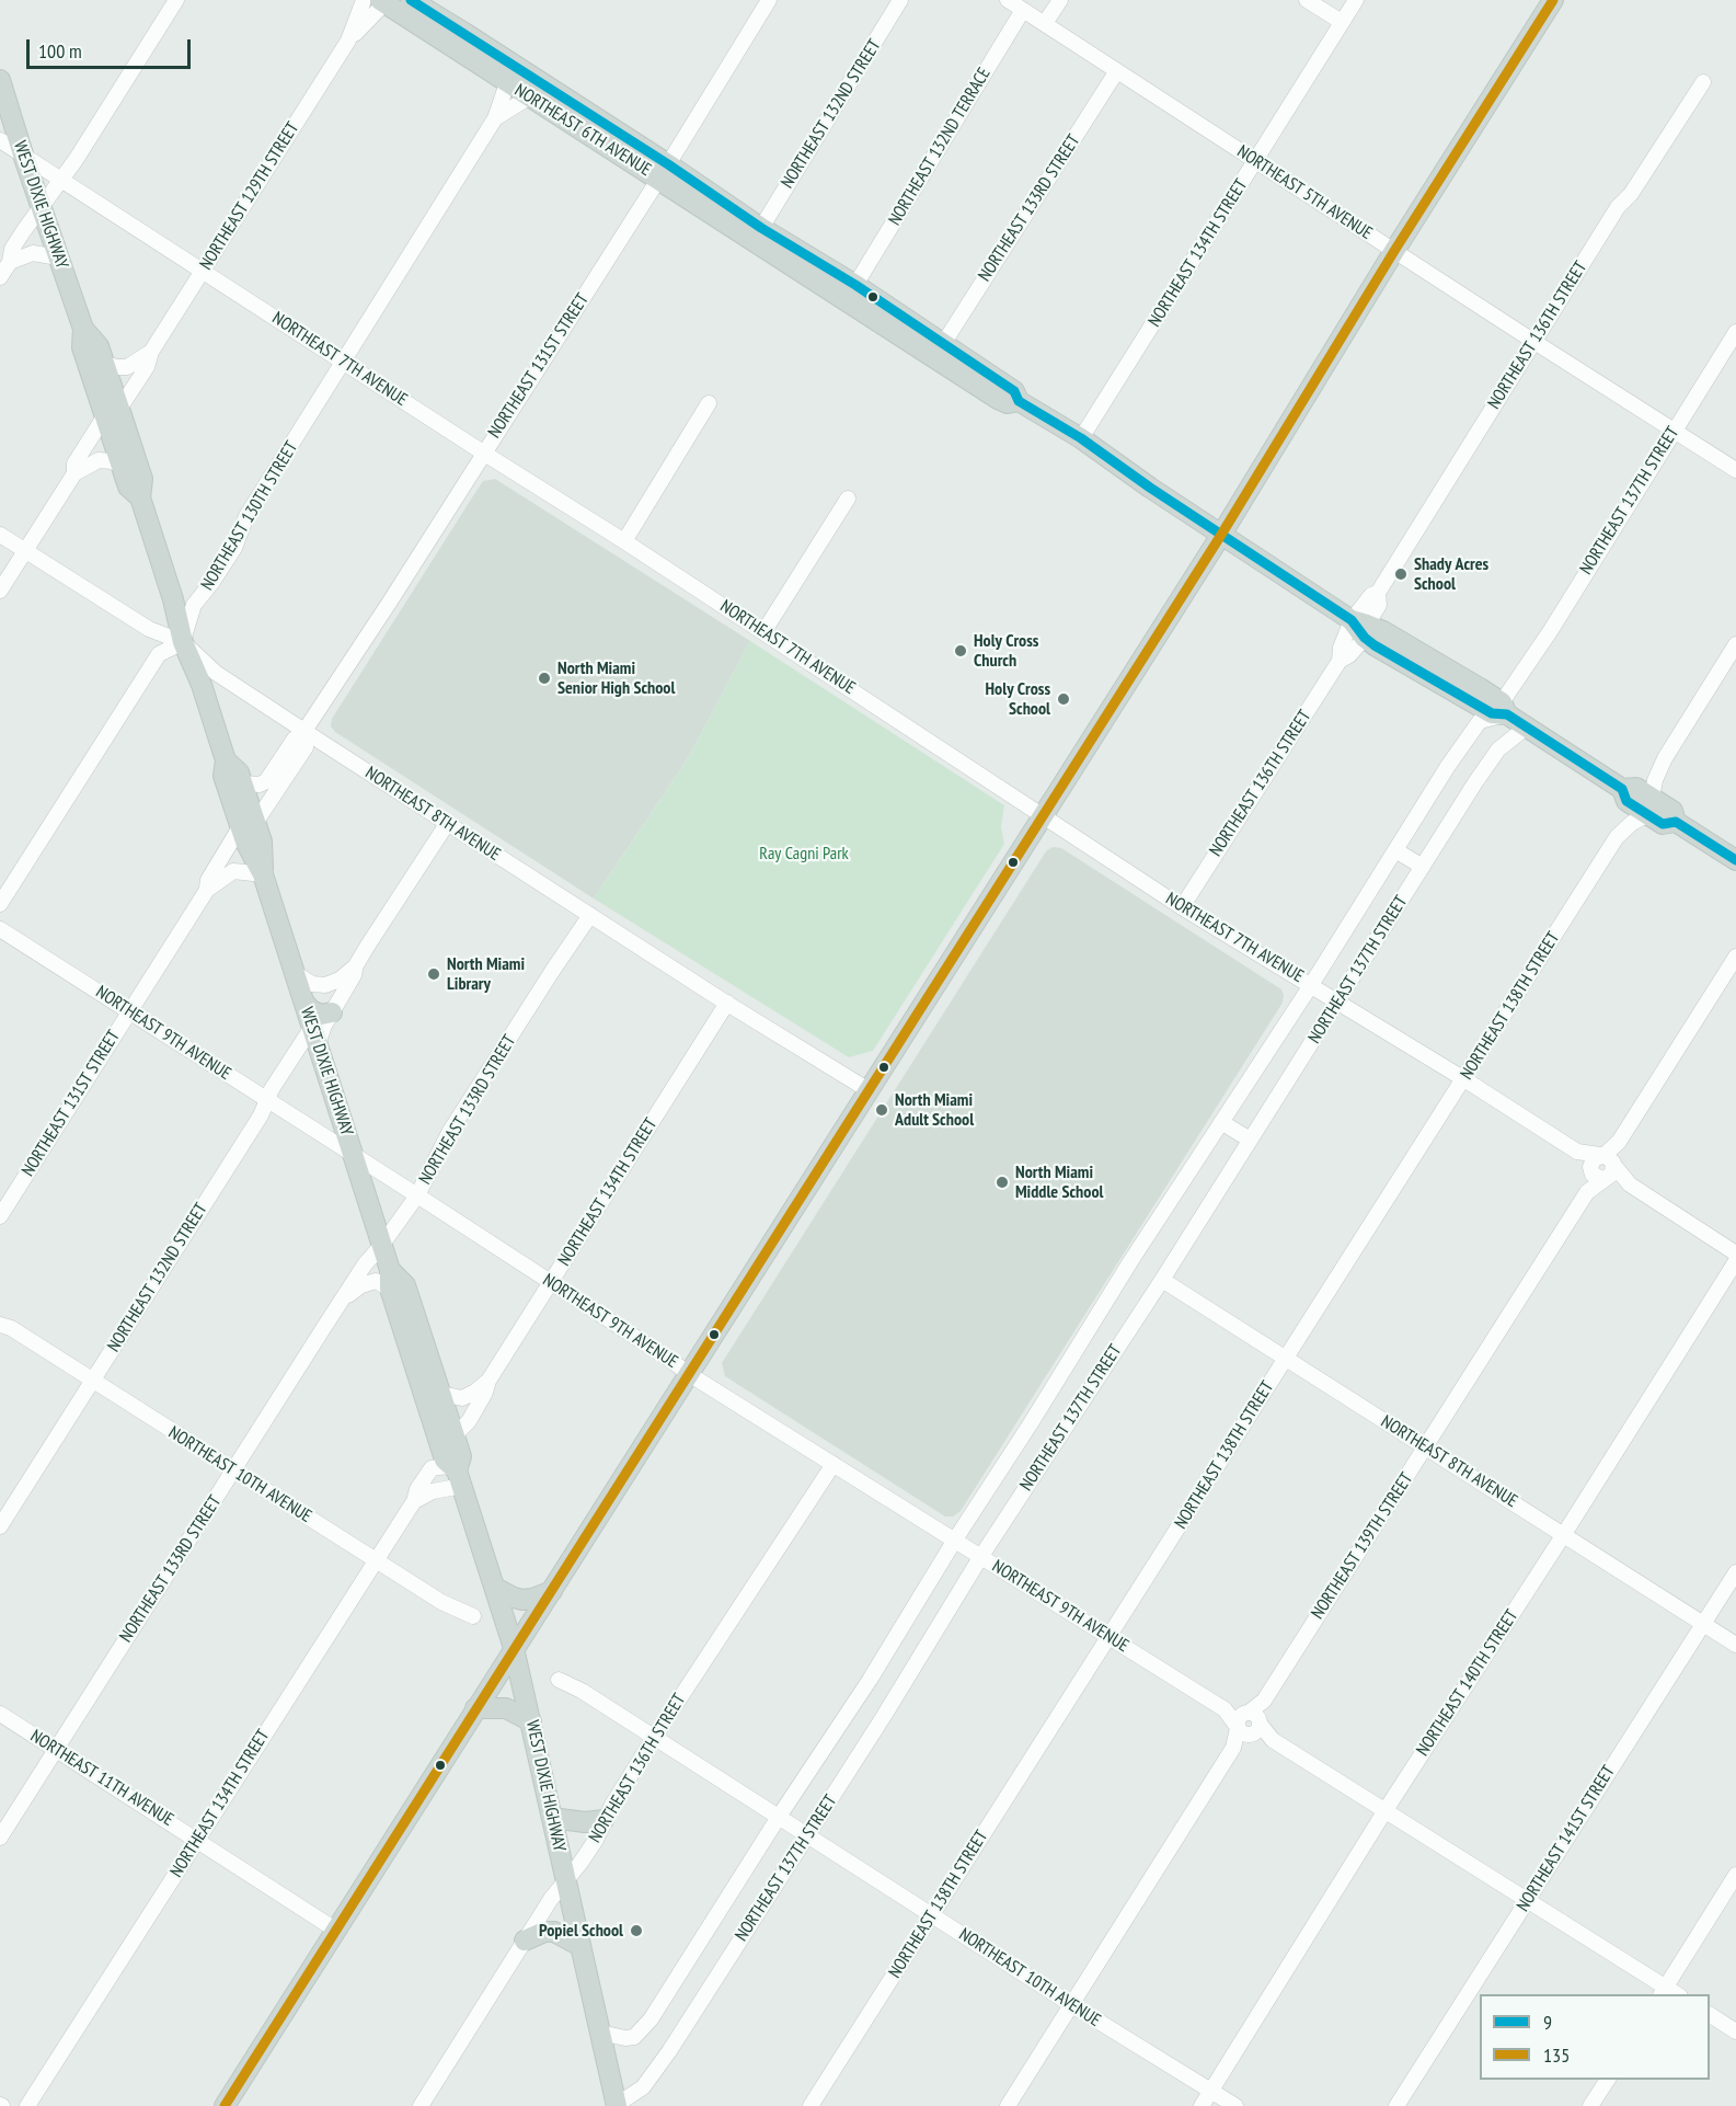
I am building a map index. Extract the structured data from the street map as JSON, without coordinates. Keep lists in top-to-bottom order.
{
  "streets": {
    "main road": ["NORTHEAST 6TH AVENUE", "WEST DIXIE HIGHWAY"],
    "street": [
      "NORTHEAST 132ND STREET",
      "NORTHEAST 132ND TERRACE",
      "NORTHEAST 5TH AVENUE",
      "NORTHEAST 129TH STREET",
      "NORTHEAST 133RD STREET",
      "NORTHEAST 134TH STREET",
      "NORTHEAST 136TH STREET",
      "NORTHEAST 7TH AVENUE",
      "NORTHEAST 131ST STREET",
      "NORTHEAST 137TH STREET",
      "NORTHEAST 130TH STREET",
      "NORTHEAST 8TH AVENUE",
      "NORTHEAST 138TH STREET",
      "NORTHEAST 9TH AVENUE",
      "NORTHEAST 10TH AVENUE",
      "NORTHEAST 139TH STREET",
      "NORTHEAST 140TH STREET",
      "NORTHEAST 11TH AVENUE",
      "NORTHEAST 141ST STREET"
    ]
  },
  "crossings": [
    ["NORTHEAST 132ND STREET", "NORTHEAST 6TH AVENUE"],
    ["NORTHEAST 132ND STREET", "WEST DIXIE HIGHWAY"],
    ["NORTHEAST 132ND STREET", "NORTHEAST 8TH AVENUE"],
    ["NORTHEAST 132ND STREET", "NORTHEAST 9TH AVENUE"],
    ["NORTHEAST 132ND STREET", "NORTHEAST 10TH AVENUE"],
    ["NORTHEAST 6TH AVENUE", "NORTHEAST 132ND TERRACE"],
    ["NORTHEAST 6TH AVENUE", "NORTHEAST 129TH STREET"],
    ["NORTHEAST 6TH AVENUE", "NORTHEAST 133RD STREET"],
    ["NORTHEAST 6TH AVENUE", "NORTHEAST 134TH STREET"],
    ["NORTHEAST 6TH AVENUE", "NORTHEAST 136TH STREET"],
    ["NORTHEAST 6TH AVENUE", "NORTHEAST 131ST STREET"],
    ["NORTHEAST 6TH AVENUE", "NORTHEAST 137TH STREET"],
    ["NORTHEAST 6TH AVENUE", "NORTHEAST 130TH STREET"],
    ["NORTHEAST 6TH AVENUE", "NORTHEAST 138TH STREET"],
    ["NORTHEAST 132ND TERRACE", "NORTHEAST 5TH AVENUE"],
    ["NORTHEAST 5TH AVENUE", "NORTHEAST 133RD STREET"],
    ["NORTHEAST 5TH AVENUE", "NORTHEAST 134TH STREET"],
    ["NORTHEAST 5TH AVENUE", "NORTHEAST 136TH STREET"],
    ["NORTHEAST 5TH AVENUE", "NORTHEAST 137TH STREET"],
    ["NORTHEAST 129TH STREET", "WEST DIXIE HIGHWAY"],
    ["NORTHEAST 129TH STREET", "NORTHEAST 7TH AVENUE"],
    ["NORTHEAST 129TH STREET", "NORTHEAST 8TH AVENUE"],
    ["WEST DIXIE HIGHWAY", "NORTHEAST 133RD STREET"],
    ["WEST DIXIE HIGHWAY", "NORTHEAST 134TH STREET"],
    ["WEST DIXIE HIGHWAY", "NORTHEAST 136TH STREET"],
    ["WEST DIXIE HIGHWAY", "NORTHEAST 7TH AVENUE"],
    ["WEST DIXIE HIGHWAY", "NORTHEAST 131ST STREET"],
    ["WEST DIXIE HIGHWAY", "NORTHEAST 137TH STREET"],
    ["WEST DIXIE HIGHWAY", "NORTHEAST 130TH STREET"],
    ["WEST DIXIE HIGHWAY", "NORTHEAST 8TH AVENUE"],
    ["WEST DIXIE HIGHWAY", "NORTHEAST 9TH AVENUE"],
    ["NORTHEAST 133RD STREET", "NORTHEAST 8TH AVENUE"],
    ["NORTHEAST 133RD STREET", "NORTHEAST 9TH AVENUE"],
    ["NORTHEAST 133RD STREET", "NORTHEAST 10TH AVENUE"],
    ["NORTHEAST 133RD STREET", "NORTHEAST 11TH AVENUE"],
    ["NORTHEAST 134TH STREET", "NORTHEAST 8TH AVENUE"],
    ["NORTHEAST 134TH STREET", "NORTHEAST 9TH AVENUE"],
    ["NORTHEAST 134TH STREET", "NORTHEAST 10TH AVENUE"],
    ["NORTHEAST 134TH STREET", "NORTHEAST 11TH AVENUE"],
    ["NORTHEAST 136TH STREET", "NORTHEAST 7TH AVENUE"],
    ["NORTHEAST 136TH STREET", "NORTHEAST 9TH AVENUE"],
    ["NORTHEAST 136TH STREET", "NORTHEAST 10TH AVENUE"],
    ["NORTHEAST 7TH AVENUE", "NORTHEAST 131ST STREET"],
    ["NORTHEAST 7TH AVENUE", "NORTHEAST 137TH STREET"],
    ["NORTHEAST 7TH AVENUE", "NORTHEAST 130TH STREET"],
    ["NORTHEAST 7TH AVENUE", "NORTHEAST 138TH STREET"],
    ["NORTHEAST 7TH AVENUE", "NORTHEAST 139TH STREET"],
    ["NORTHEAST 131ST STREET", "NORTHEAST 8TH AVENUE"],
    ["NORTHEAST 131ST STREET", "NORTHEAST 9TH AVENUE"],
    ["NORTHEAST 137TH STREET", "NORTHEAST 8TH AVENUE"],
    ["NORTHEAST 137TH STREET", "NORTHEAST 9TH AVENUE"],
    ["NORTHEAST 137TH STREET", "NORTHEAST 10TH AVENUE"],
    ["NORTHEAST 130TH STREET", "NORTHEAST 8TH AVENUE"],
    ["NORTHEAST 8TH AVENUE", "NORTHEAST 138TH STREET"],
    ["NORTHEAST 8TH AVENUE", "NORTHEAST 139TH STREET"],
    ["NORTHEAST 8TH AVENUE", "NORTHEAST 140TH STREET"],
    ["NORTHEAST 8TH AVENUE", "NORTHEAST 141ST STREET"],
    ["NORTHEAST 138TH STREET", "NORTHEAST 9TH AVENUE"],
    ["NORTHEAST 138TH STREET", "NORTHEAST 10TH AVENUE"],
    ["NORTHEAST 9TH AVENUE", "NORTHEAST 139TH STREET"],
    ["NORTHEAST 10TH AVENUE", "NORTHEAST 139TH STREET"],
    ["NORTHEAST 10TH AVENUE", "NORTHEAST 140TH STREET"]
  ],
  "parks": ["Ray Cagni Park"],
  "places": [
    "Shady Acres School",
    "Holy Cross Church",
    "North Miami Senior High School",
    "Holy Cross School",
    "North Miami Library",
    "North Miami Adult School",
    "North Miami Middle School",
    "Popiel School"
  ],
  "lines": ["transit line 9", "transit line 135"],
  "legend": ["9", "135"],
  "scale_bar": "100 m"
}
